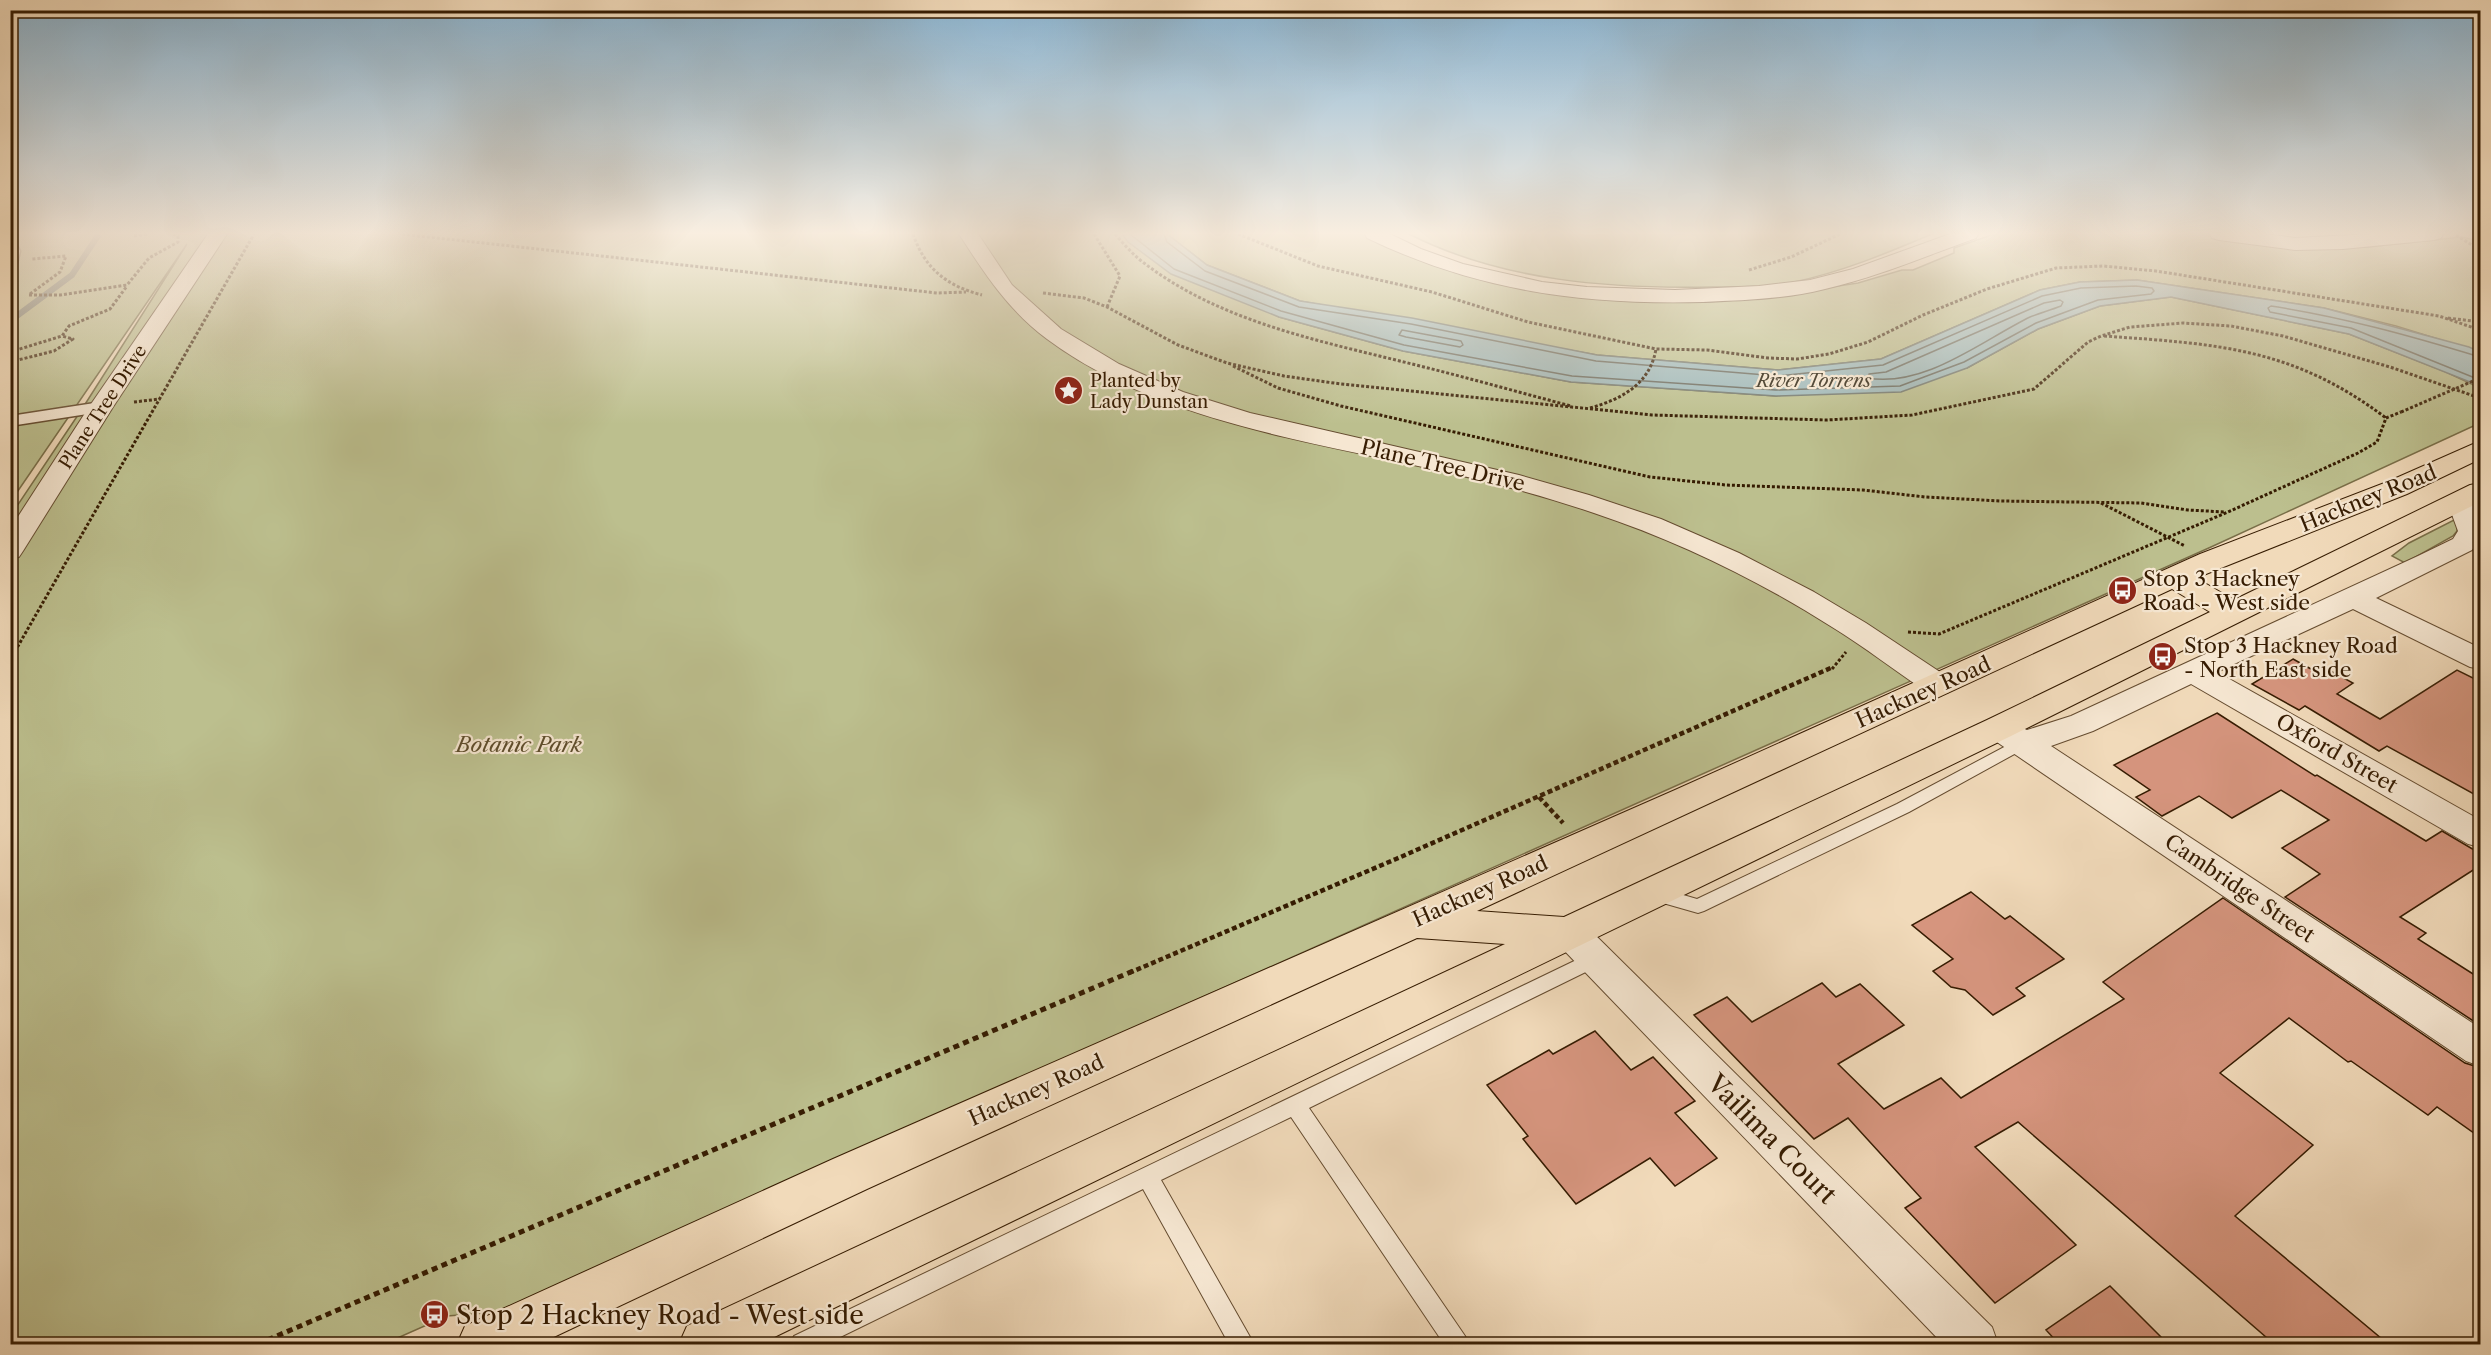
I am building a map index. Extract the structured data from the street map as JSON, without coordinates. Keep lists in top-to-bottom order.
{
  "streets": {
    "highway": ["Hackney Road"],
    "street": [
      "Plane Tree Drive",
      "Oxford Street",
      "Cambridge Street",
      "Vailima Court"
    ]
  },
  "crossings": [
    ["Plane Tree Drive", "Hackney Road"],
    ["Hackney Road", "Oxford Street"],
    ["Hackney Road", "Cambridge Street"],
    ["Hackney Road", "Vailima Court"]
  ],
  "water": ["River Torrens"],
  "parks": ["Botanic Park"],
  "places": {
    "place": ["Planted by Lady Dunstan"],
    "bus stop": ["Stop 3 Hackney Road - West side", "Stop 3 Hackney Road - North East side", "Stop 2 Hackney Road - West side"]
  }
}
